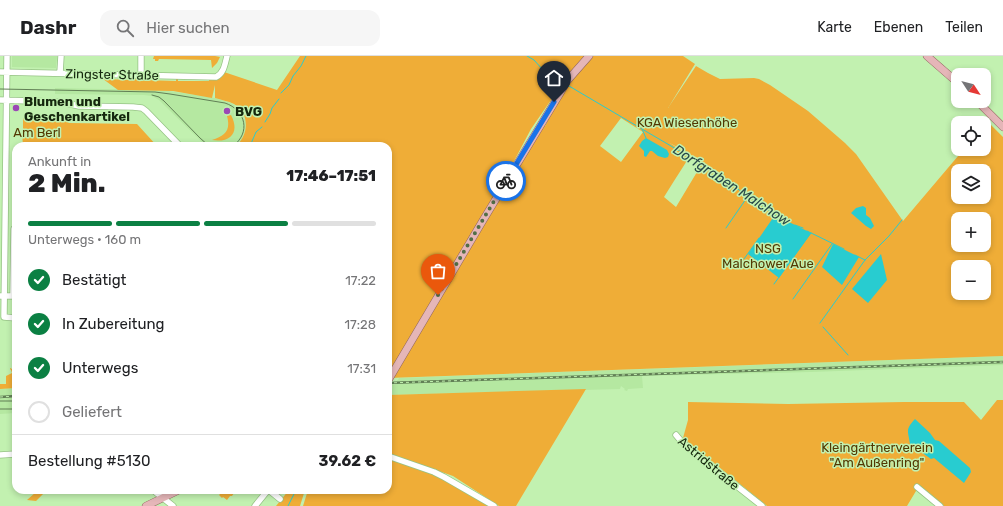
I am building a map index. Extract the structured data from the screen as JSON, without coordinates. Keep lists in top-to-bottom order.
{
  "streets": {
    "street": ["Zingster Straße", "Astridstraße"]
  },
  "water": ["Dorfgraben Malchow"],
  "parks": [
    "KGA Wiesenhöhe",
    "Am Berl",
    "NSG Malchower Aue",
    "Kleingärtnerverein \"Am Außenring\""
  ],
  "places": ["Blumen und Geschenkartikel", "BVG"],
  "north": "bottom right",
  "page": {
    "header": "Dashr",
    "search": "Hier suchen",
    "nav": ["Karte", "Ebenen", "Teilen"],
    "map_buttons": ["+", "−"],
    "heading": ["2 Min.", "Ankunft in", "17:46–17:51"],
    "panel": ["Bestellung #5130", "39.62 €"],
    "bar": "Unterwegs · 160 m",
    "list": [
      ["Bestätigt", "17:22"],
      ["In Zubereitung", "17:28"],
      ["Unterwegs", "17:31"],
      "Geliefert"
    ]
  }
}
